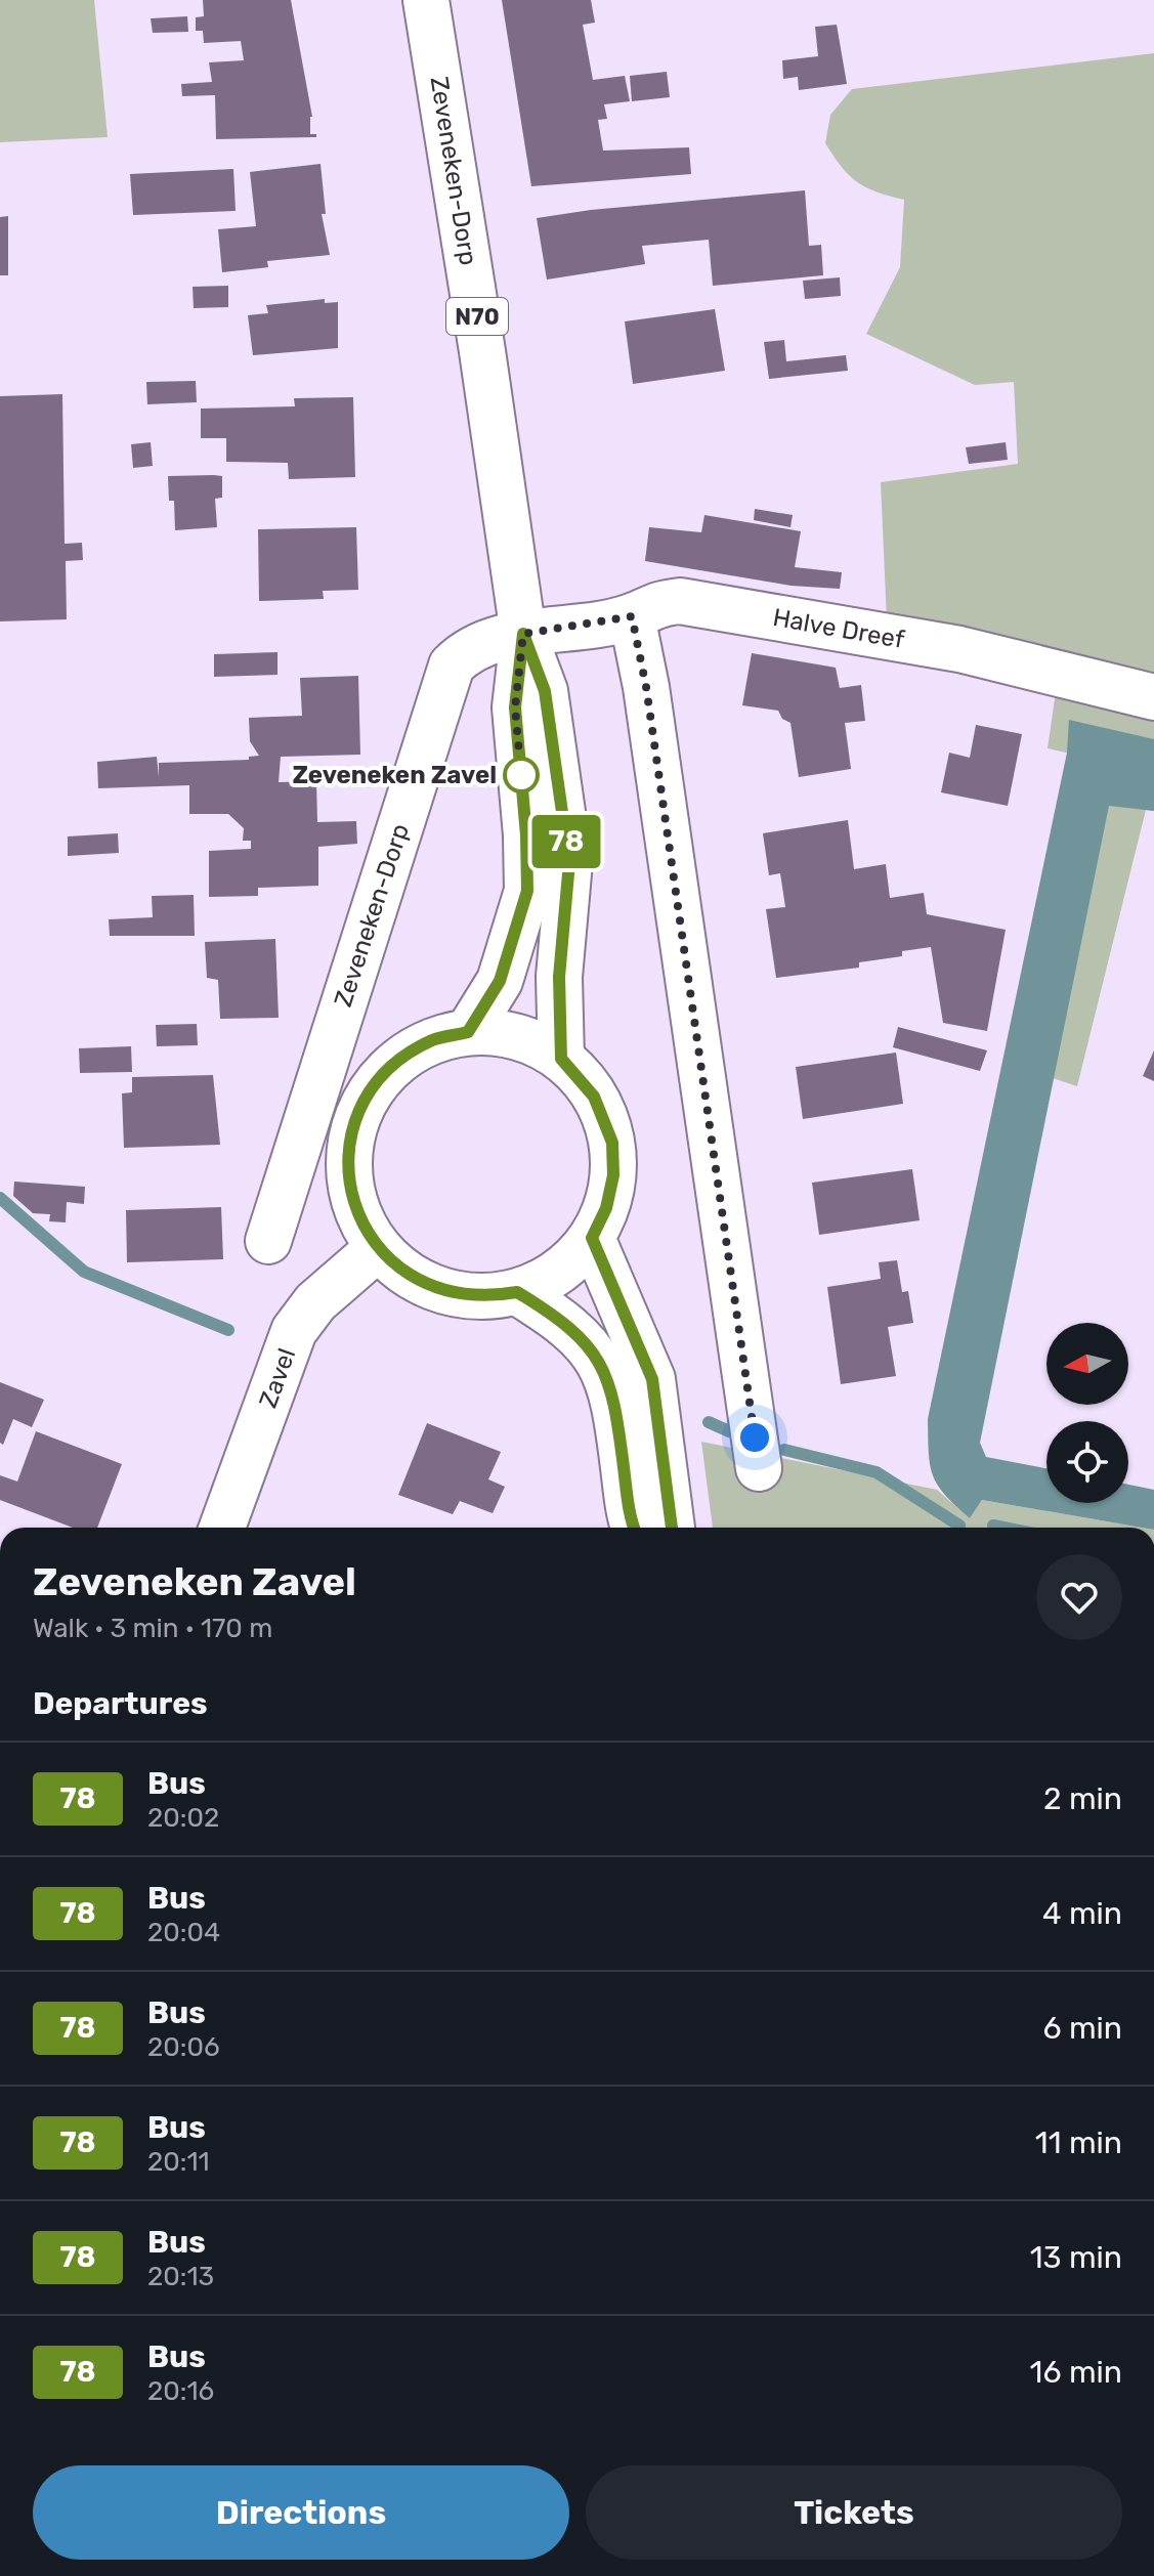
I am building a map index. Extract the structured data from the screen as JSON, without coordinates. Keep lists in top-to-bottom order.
{
  "streets": {
    "main road": [
      "Zeveneken-Dorp",
      "N70",
      "Halve Dreef",
      "Zavel"
    ]
  },
  "crossings": [
    ["Zeveneken-Dorp", "Halve Dreef"],
    ["Zeveneken-Dorp", "Zavel"]
  ],
  "places": ["Zeveneken Zavel"],
  "lines": ["bus line 78"],
  "north": "left",
  "page": {
    "on_map": "78",
    "heading": [
      ["Zeveneken Zavel", "Walk · 3 min · 170 m"],
      "Departures"
    ],
    "list": [
      {
        "mark": "78",
        "name": "Bus",
        "note": "20:02",
        "value": "2 min"
      },
      {
        "mark": "78",
        "name": "Bus",
        "note": "20:04",
        "value": "4 min"
      },
      {
        "mark": "78",
        "name": "Bus",
        "note": "20:06",
        "value": "6 min"
      },
      {
        "mark": "78",
        "name": "Bus",
        "note": "20:11",
        "value": "11 min"
      },
      {
        "mark": "78",
        "name": "Bus",
        "note": "20:13",
        "value": "13 min"
      },
      {
        "mark": "78",
        "name": "Bus",
        "note": "20:16",
        "value": "16 min"
      }
    ],
    "buttons": ["Directions", "Tickets"]
  }
}
